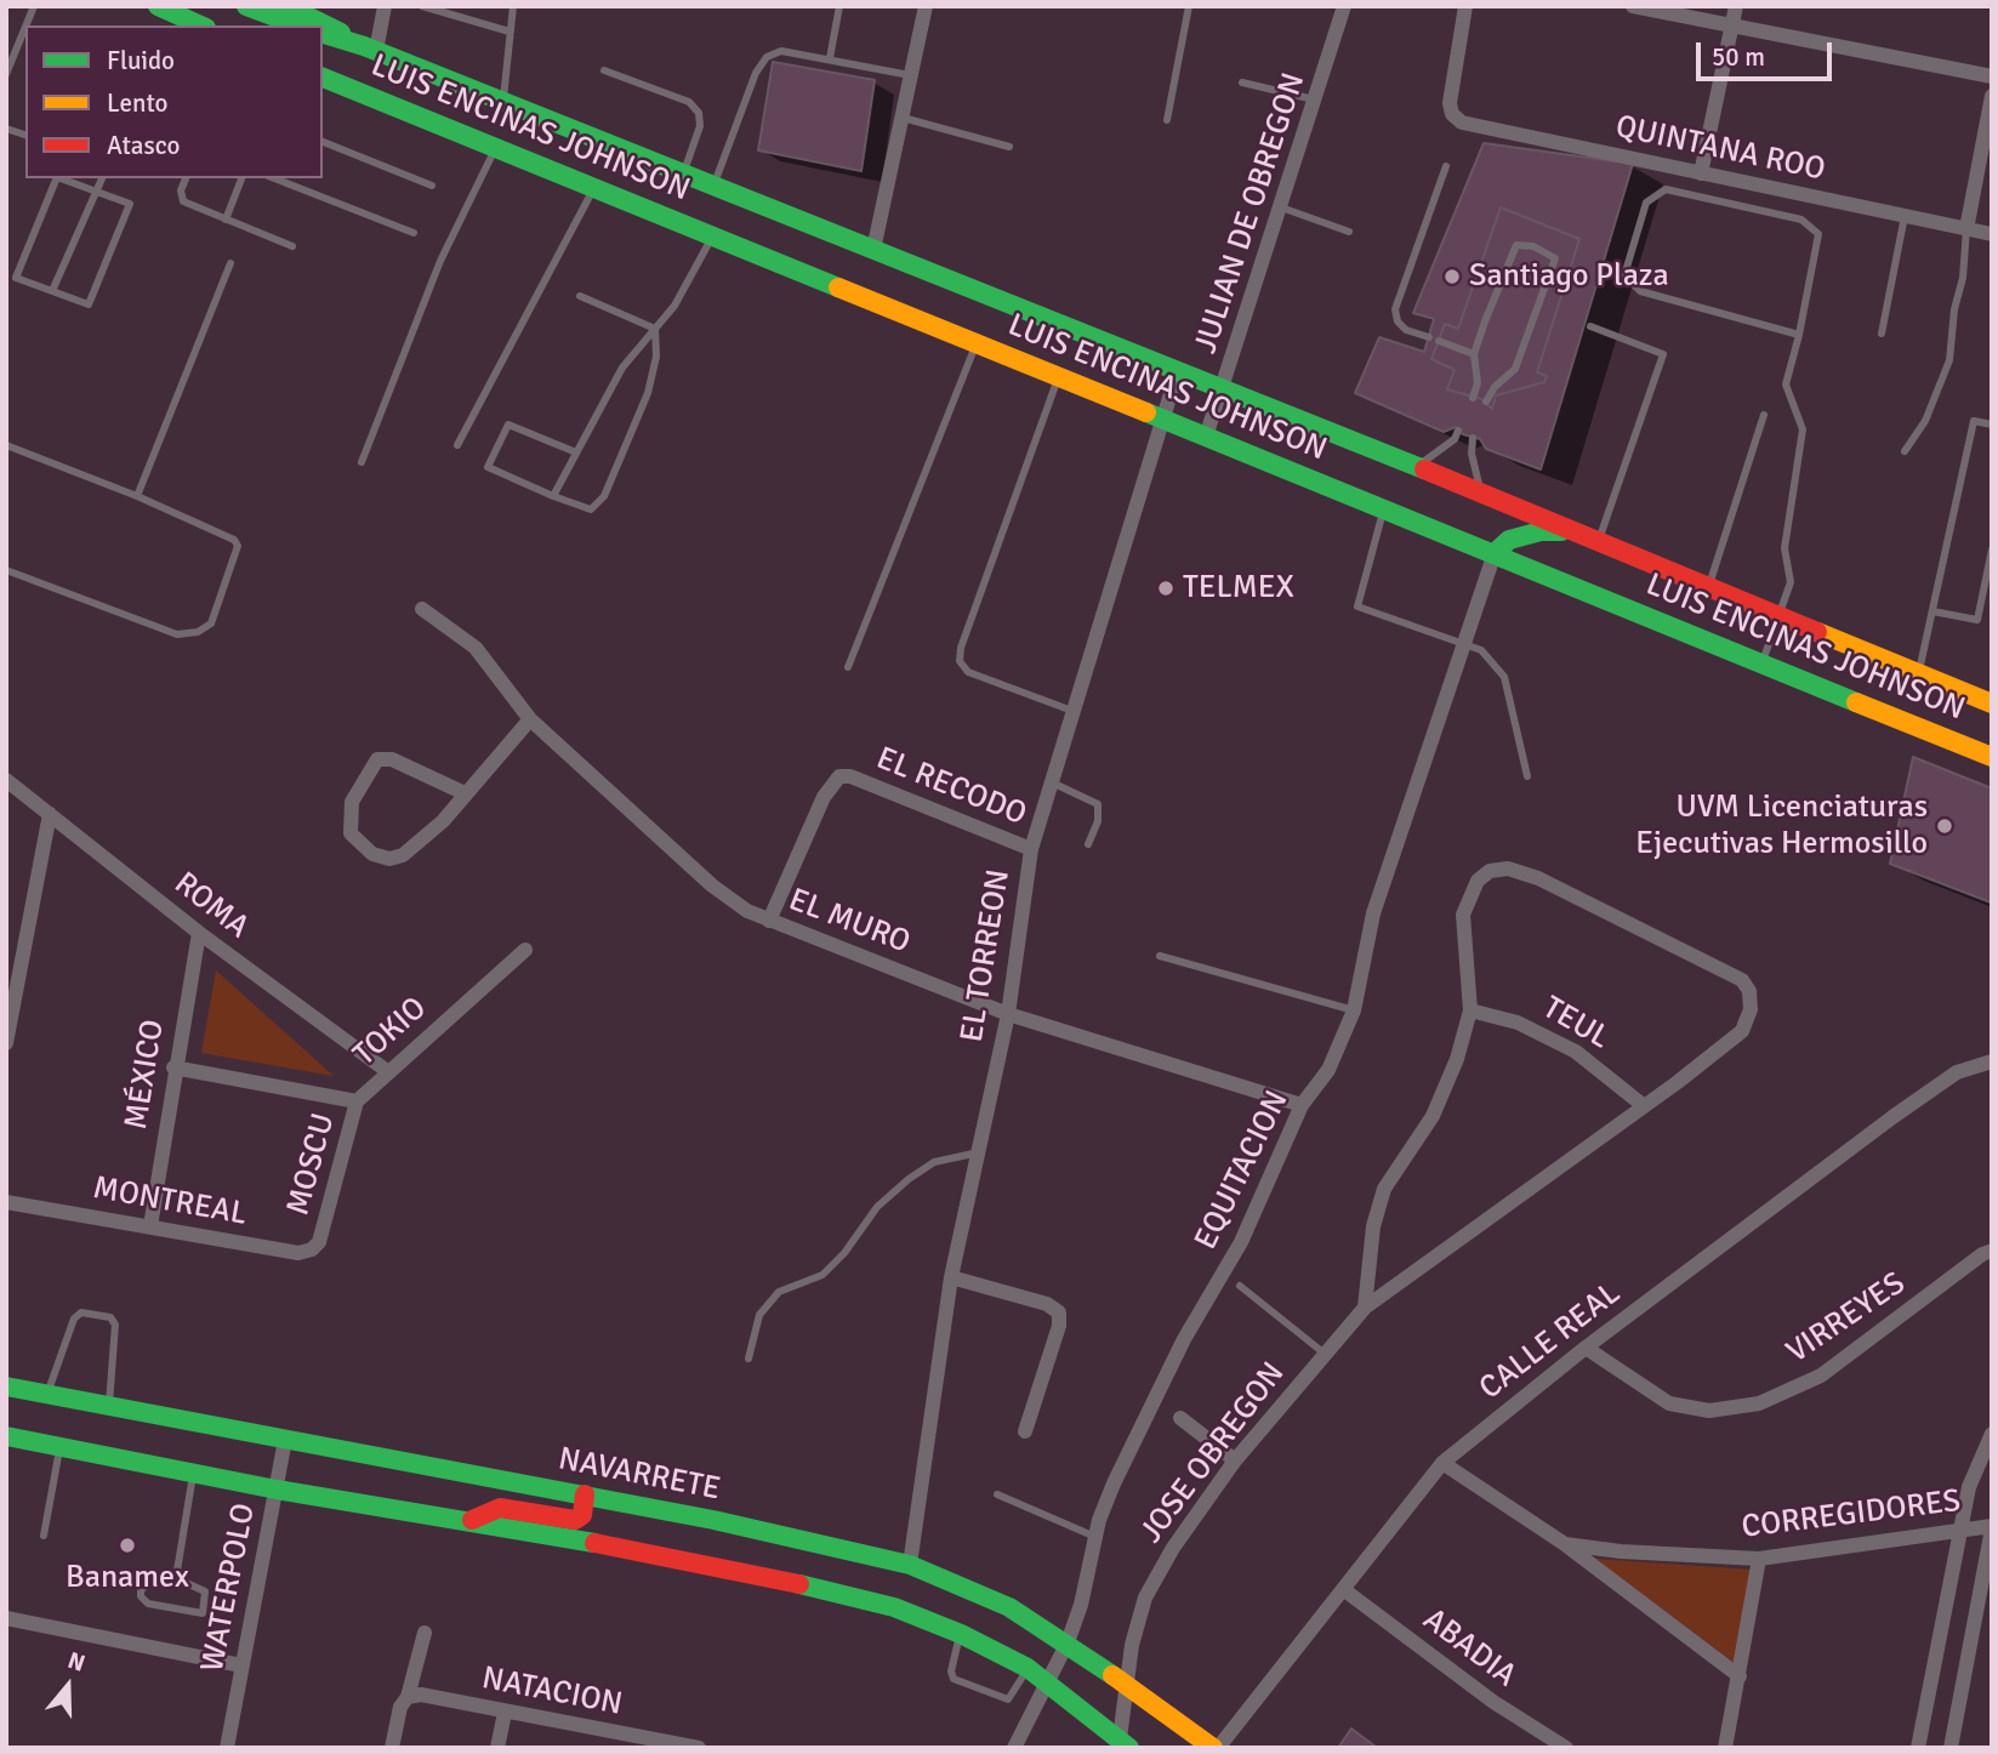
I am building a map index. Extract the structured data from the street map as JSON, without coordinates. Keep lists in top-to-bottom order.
{
  "streets": {
    "main road": ["LUIS ENCINAS JOHNSON", "NAVARRETE"],
    "street": [
      "QUINTANA ROO",
      "JULIAN DE OBREGON",
      "EL RECODO",
      "ROMA",
      "EL MURO",
      "EL TORREON",
      "TEUL",
      "TOKIO",
      "MÉXICO",
      "MOSCU",
      "EQUITACION",
      "MONTREAL",
      "VIRREYES",
      "CALLE REAL",
      "JOSE OBREGON",
      "CORREGIDORES",
      "WATERPOLO",
      "ABADIA",
      "NATACION"
    ]
  },
  "crossings": [
    ["LUIS ENCINAS JOHNSON", "JULIAN DE OBREGON"],
    ["LUIS ENCINAS JOHNSON", "EL TORREON"],
    ["LUIS ENCINAS JOHNSON", "EQUITACION"],
    ["EL RECODO", "EL MURO"],
    ["EL RECODO", "EL TORREON"],
    ["ROMA", "TOKIO"],
    ["ROMA", "MÉXICO"],
    ["EL MURO", "EL TORREON"],
    ["EL MURO", "EQUITACION"],
    ["EL TORREON", "NAVARRETE"],
    ["TEUL", "JOSE OBREGON"],
    ["TOKIO", "MÉXICO"],
    ["TOKIO", "MOSCU"],
    ["MÉXICO", "MONTREAL"],
    ["MOSCU", "MONTREAL"],
    ["EQUITACION", "NAVARRETE"],
    ["VIRREYES", "CALLE REAL"],
    ["CALLE REAL", "NAVARRETE"],
    ["CALLE REAL", "CORREGIDORES"],
    ["CALLE REAL", "ABADIA"],
    ["JOSE OBREGON", "NAVARRETE"],
    ["NAVARRETE", "WATERPOLO"]
  ],
  "places": [
    "Santiago Plaza",
    "TELMEX",
    "UVM Licenciaturas Ejecutivas Hermosillo",
    "Banamex"
  ],
  "legend": ["Fluido", "Lento", "Atasco"],
  "scale_bar": "50 m",
  "north": "top"
}
